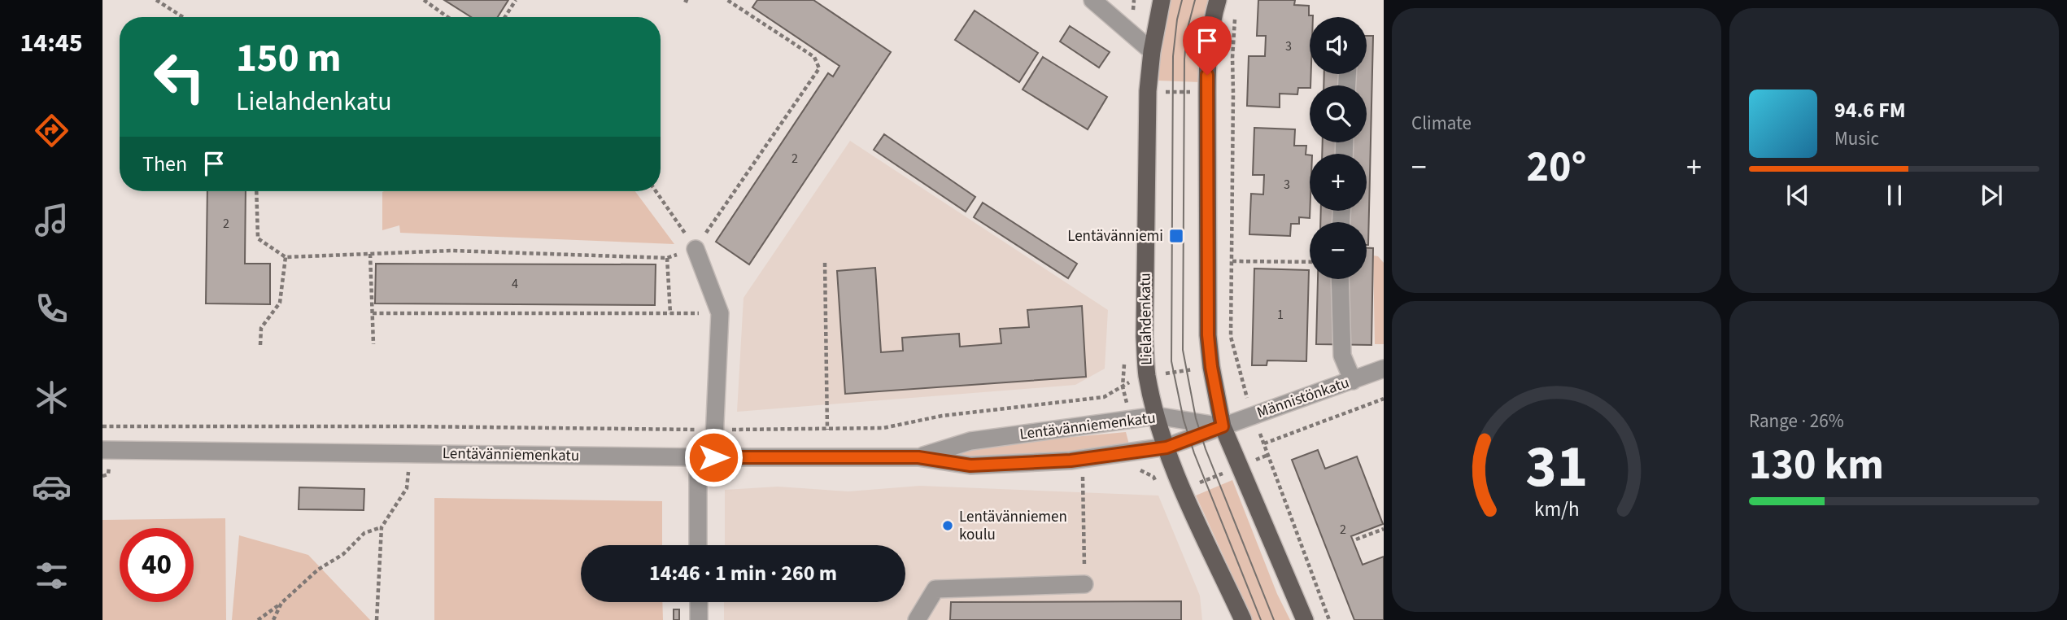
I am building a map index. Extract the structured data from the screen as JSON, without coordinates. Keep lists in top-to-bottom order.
{
  "streets": {
    "main road": ["Lielahdenkatu"],
    "street": ["Männistönkatu", "Lentävänniemenkatu"]
  },
  "crossings": [
    ["Lielahdenkatu", "Lentävänniemenkatu"],
    ["Männistönkatu", "Lentävänniemenkatu"]
  ],
  "places": {
    "transit": ["Lentävänniemi"],
    "other": ["Lentävänniemen koulu"]
  },
  "house_numbers": [
    "3",
    "2",
    "3",
    "2",
    "4",
    "1",
    "2"
  ],
  "page": {
    "tabs": "14:45",
    "tile": [
      "Climate",
      ["Range · 26%", "130 km"]
    ],
    "map_buttons": ["+", "−"],
    "turn": ["150 m", "Lielahdenkatu"],
    "song": ["94.6 FM", "Music"],
    "then": "Then",
    "heat": ["−", "20°", "+"],
    "limit": "40",
    "trip": "14:46 · 1 min · 260 m",
    "gauge": ["31", "km/h"]
  }
}
